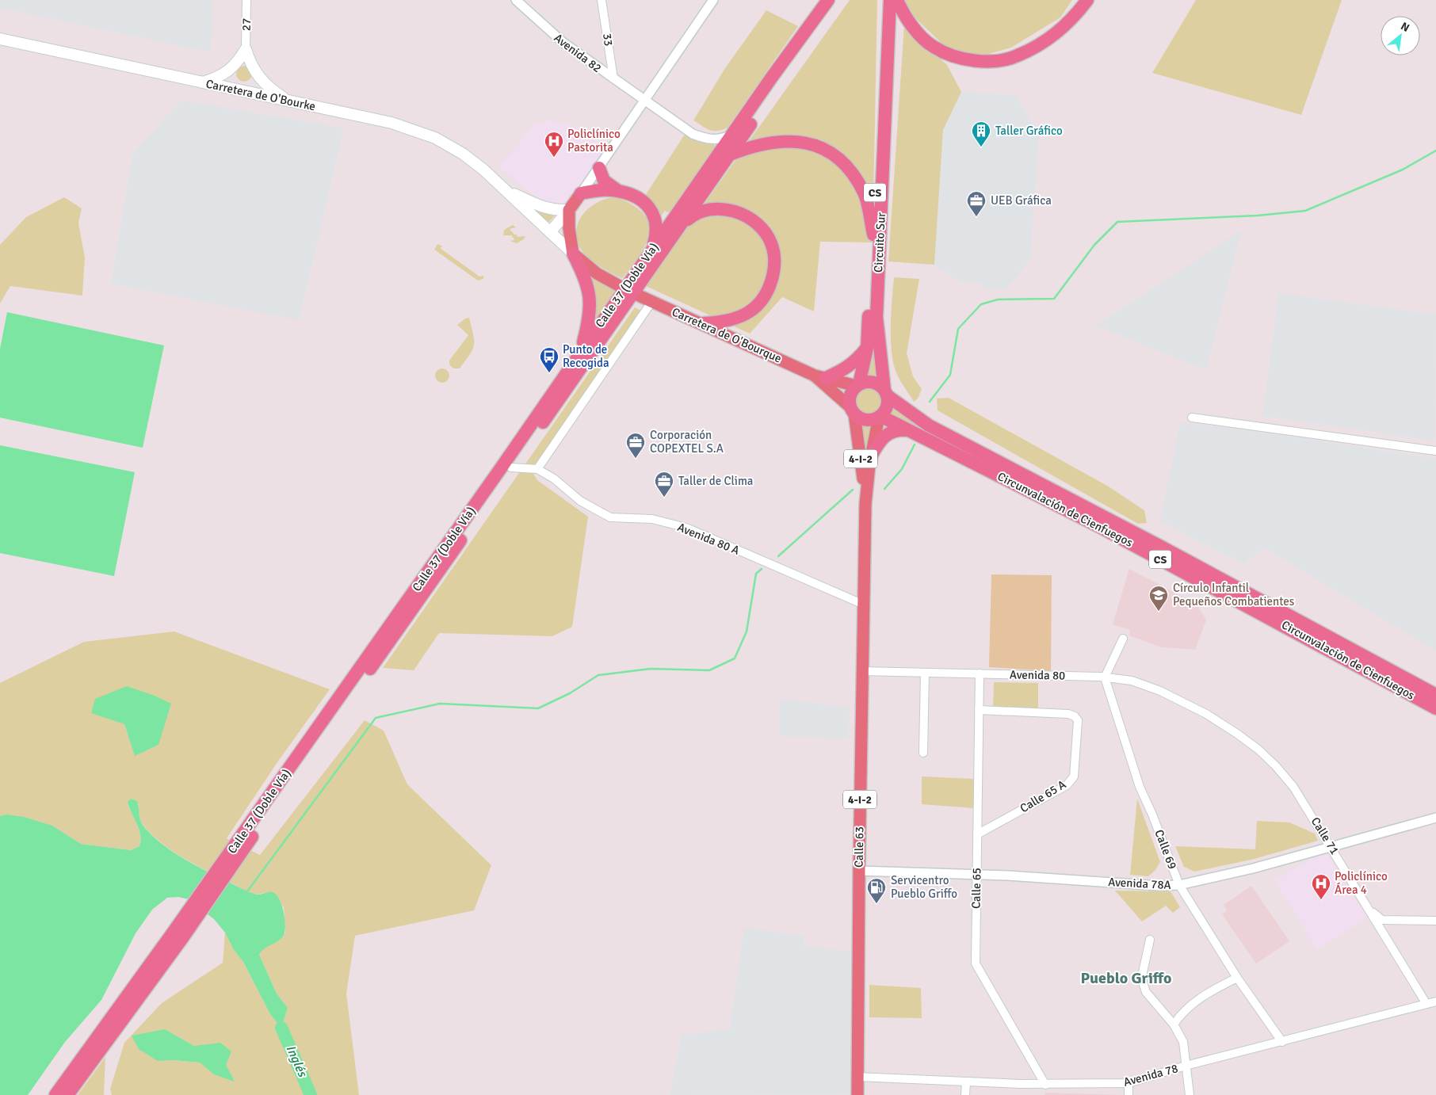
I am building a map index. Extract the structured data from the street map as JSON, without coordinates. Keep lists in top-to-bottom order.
{
  "streets": {
    "highway": [
      "CS",
      "Circuito Sur",
      "Calle 37 (Doble Vía)",
      "Circunvalación de Cienfuegos"
    ],
    "main road": [
      "Carretera de O'Bourke",
      "Carretera de O'Bourque",
      "4-I-2",
      "Calle 63"
    ],
    "street": [
      "27",
      "33",
      "Avenida 82",
      "Avenida 80 A",
      "Avenida 80",
      "Calle 65 A",
      "Calle 71",
      "Calle 69",
      "Avenida 78A",
      "Calle 65",
      "Avenida 78"
    ]
  },
  "crossings": [
    ["33", "Avenida 82"],
    ["Avenida 82", "Calle 37 (Doble Vía)"],
    ["CS", "Circuito Sur"],
    ["CS", "Carretera de O'Bourque"],
    ["CS", "Circunvalación de Cienfuegos"],
    ["CS", "Calle 63"],
    ["Circuito Sur", "Carretera de O'Bourque"],
    ["Circuito Sur", "Circunvalación de Cienfuegos"],
    ["Circuito Sur", "Calle 63"],
    ["Calle 37 (Doble Vía)", "Avenida 80 A"],
    ["Carretera de O'Bourque", "Circunvalación de Cienfuegos"],
    ["Carretera de O'Bourque", "Calle 63"],
    ["Circunvalación de Cienfuegos", "Calle 63"],
    ["Avenida 80 A", "Calle 63"],
    ["Avenida 80", "Calle 71"],
    ["Avenida 80", "Calle 63"],
    ["Avenida 80", "Calle 69"],
    ["Avenida 80", "Calle 65"],
    ["Calle 65 A", "Calle 65"],
    ["Calle 71", "Avenida 78A"],
    ["Calle 71", "Avenida 78"],
    ["Calle 63", "Avenida 78A"],
    ["Calle 63", "Avenida 78"],
    ["Calle 69", "Avenida 78A"],
    ["Calle 69", "Avenida 78"],
    ["Avenida 78A", "Calle 65"],
    ["Calle 65", "Avenida 78"]
  ],
  "districts": ["Pueblo Griffo"],
  "water": ["Inglés"],
  "places": {
    "building": ["Taller Gráfico"],
    "hospital": ["Policlínico Pastorita", "Policlínico Área 4"],
    "office": ["UEB Gráfica", "Corporación COPEXTEL S.A", "Taller de Clima"],
    "bus stop": ["Punto de Recogida"],
    "school or university": ["Círculo Infantil Pequeños Combatientes"],
    "fuel station": ["Servicentro Pueblo Griffo"]
  },
  "north": "top right"
}
